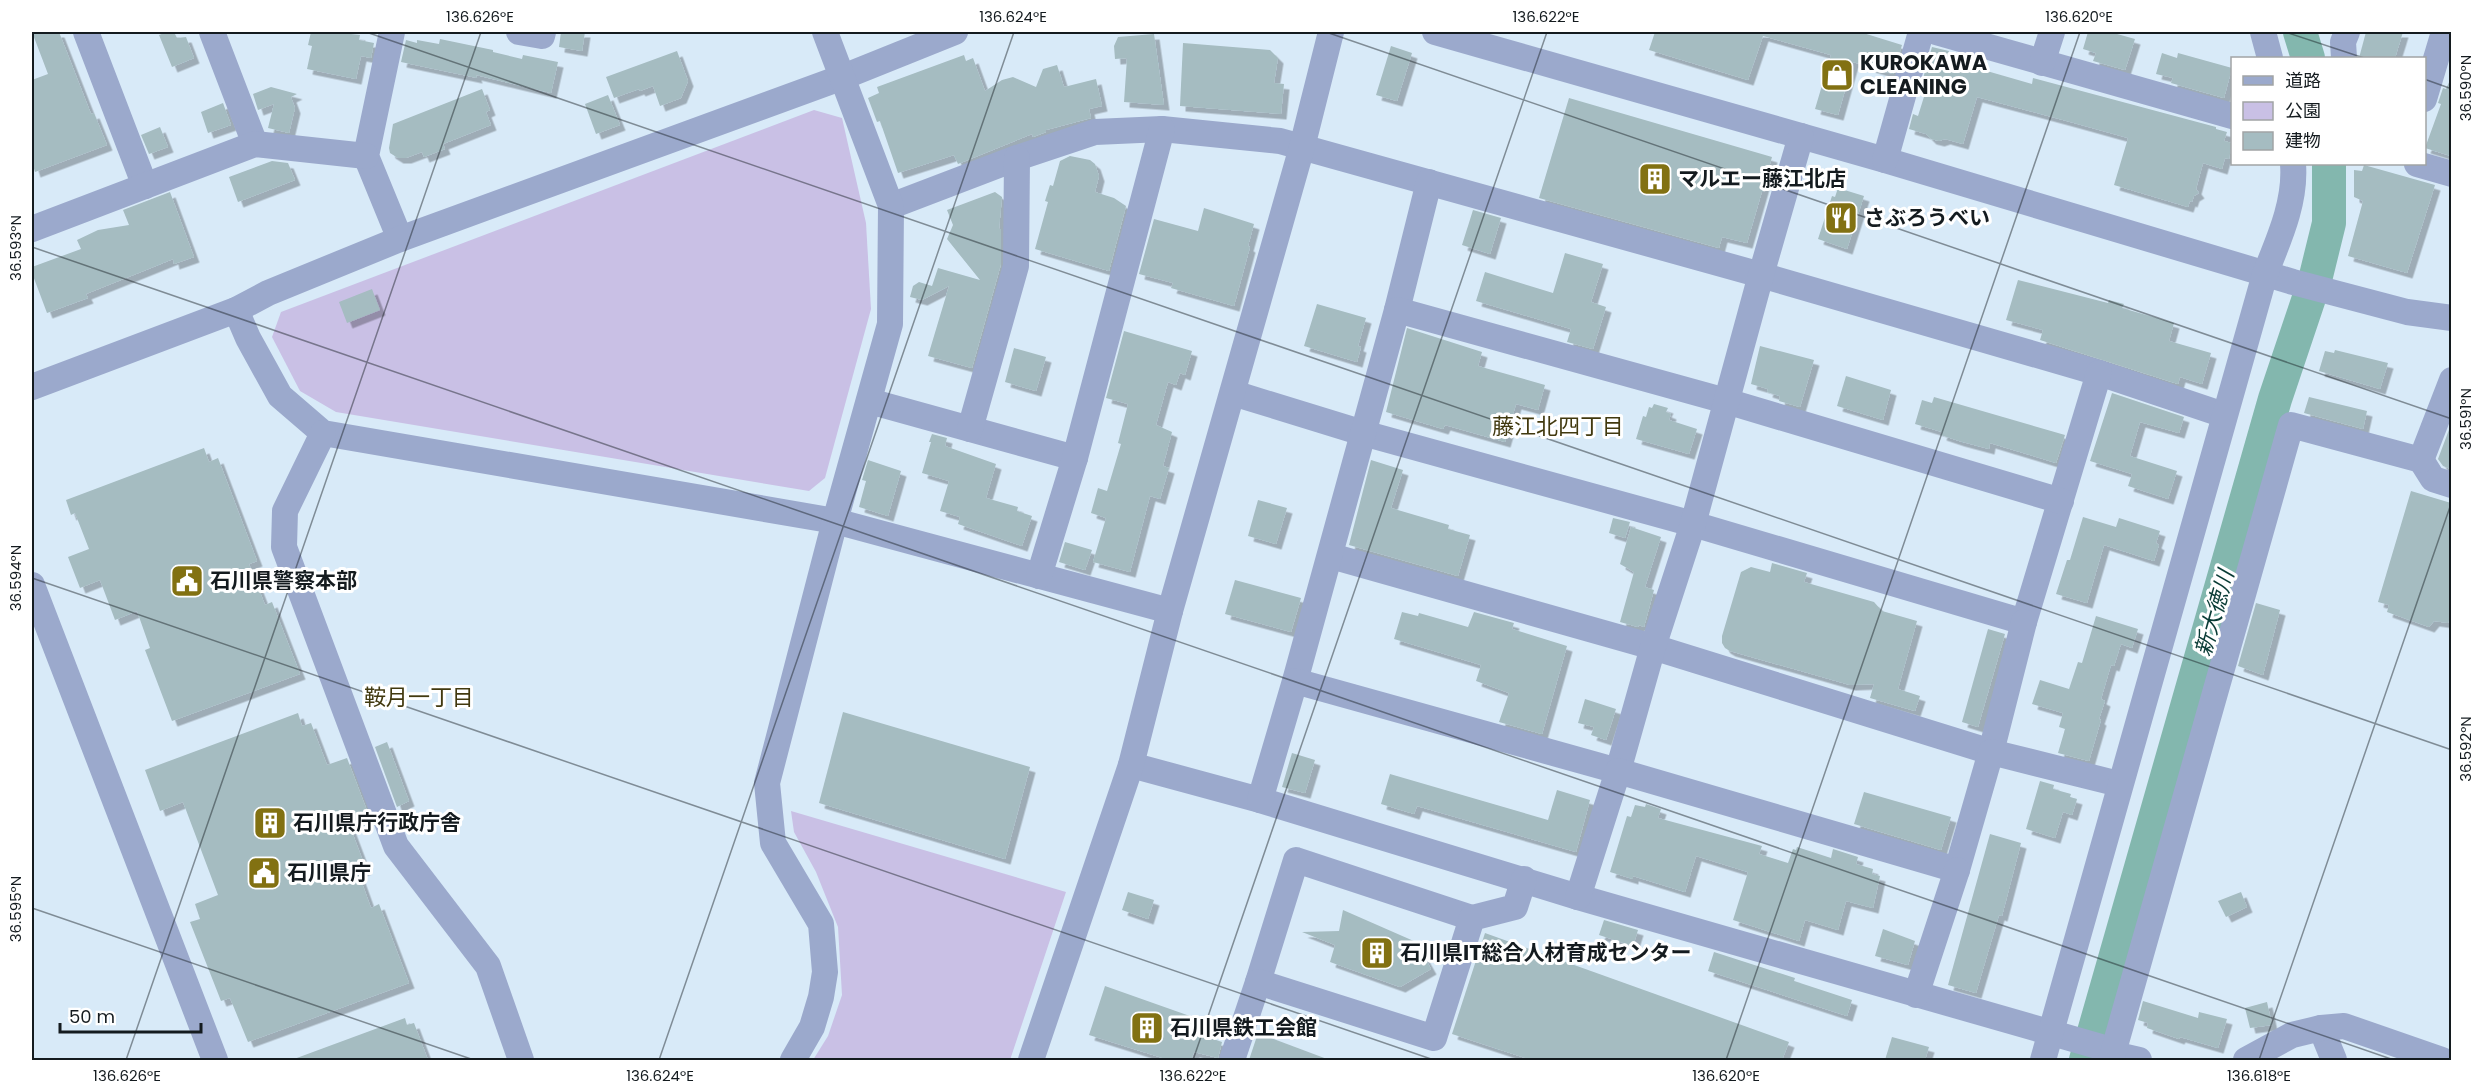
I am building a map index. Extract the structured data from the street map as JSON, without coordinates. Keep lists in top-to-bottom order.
{
  "districts": ["藤江北四丁目", "鞍月一丁目"],
  "water": ["新大徳川"],
  "places": {
    "shop": ["KUROKAWA CLEANING"],
    "building": [
      "マルエー藤江北店",
      "石川県庁行政庁舎",
      "石川県IT総合人材育成センター",
      "石川県鉄工会館"
    ],
    "restaurant": ["さぶろうべい"],
    "public building": ["石川県警察本部", "石川県庁"]
  },
  "legend": ["道路", "公園", "建物"],
  "scale_bar": "50 m",
  "coordinates": [
    "136.626°E",
    "136.624°E",
    "136.622°E",
    "136.620°E",
    "36.590°N",
    "36.593°N",
    "36.591°N",
    "36.594°N",
    "36.592°N",
    "36.595°N",
    "136.618°E"
  ]
}
